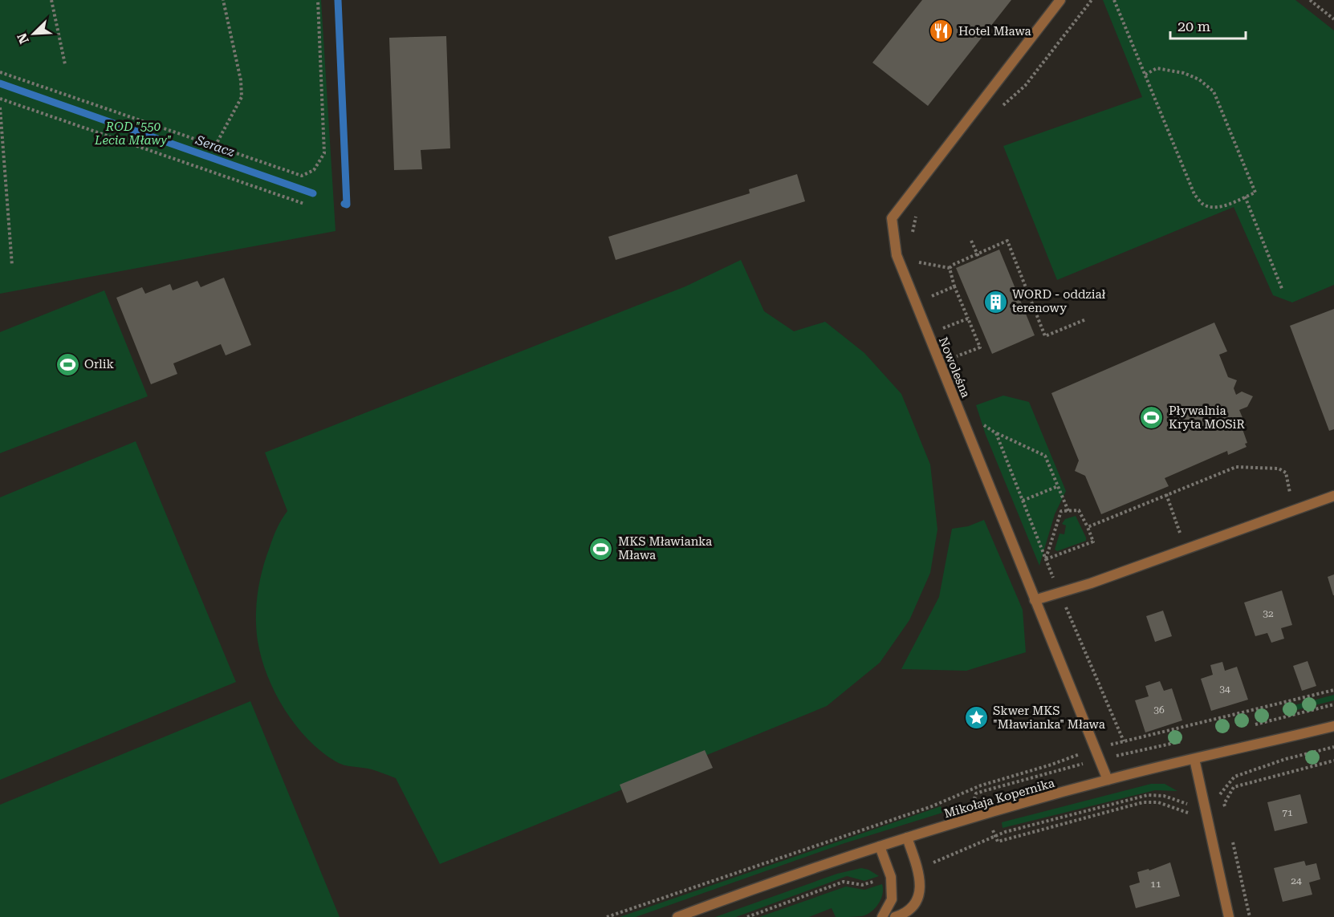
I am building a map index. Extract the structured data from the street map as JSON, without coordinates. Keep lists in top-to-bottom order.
{
  "streets": {
    "street": ["Nowoleśna", "Mikołaja Kopernika"]
  },
  "crossings": [
    ["Nowoleśna", "Mikołaja Kopernika"]
  ],
  "water": ["Seracz"],
  "parks": ["ROD \"550 Lecia Mławy\""],
  "places": {
    "restaurant": ["Hotel Mława"],
    "building": ["WORD - oddział terenowy"],
    "sports": ["Orlik", "Pływalnia Kryta MOSiR", "MKS Mławianka Mława"],
    "place": ["Skwer MKS \"Mławianka\" Mława"]
  },
  "house_numbers": [
    "32",
    "34",
    "36",
    "71",
    "24",
    "11"
  ],
  "scale_bar": "20 m",
  "north": "bottom left"
}
